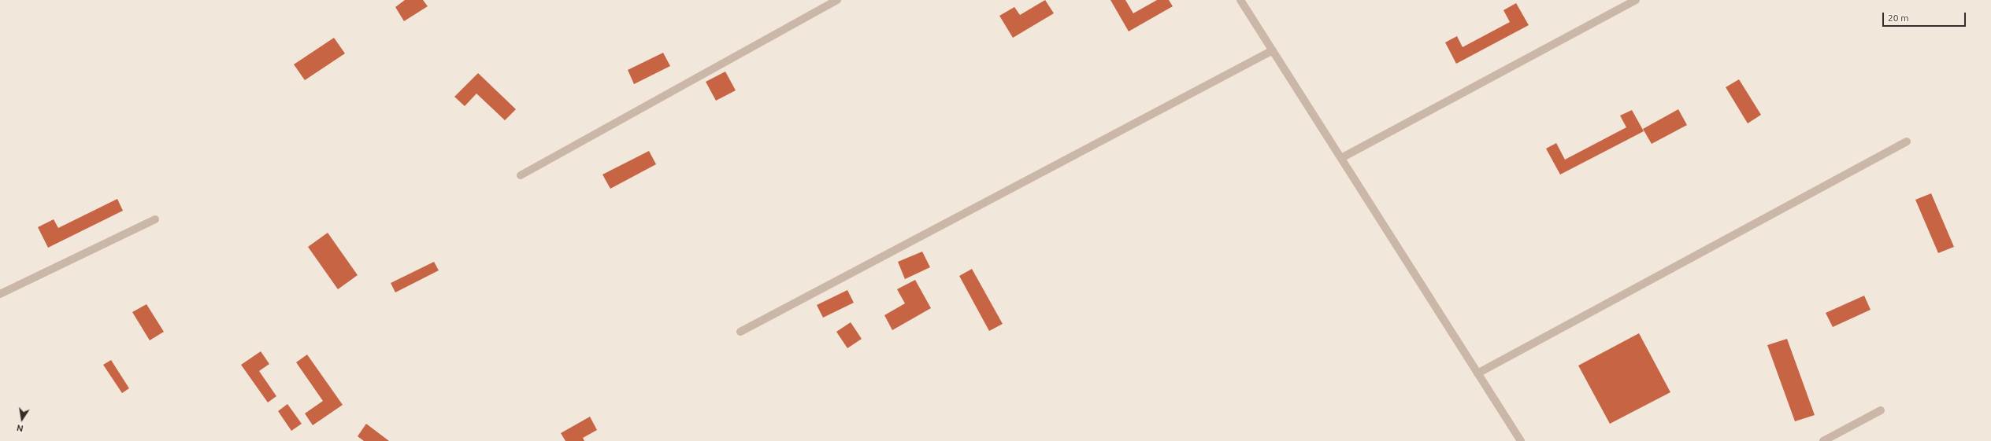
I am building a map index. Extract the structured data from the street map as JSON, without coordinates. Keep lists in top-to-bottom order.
{
  "scale_bar": "20 m",
  "north": "bottom"
}
